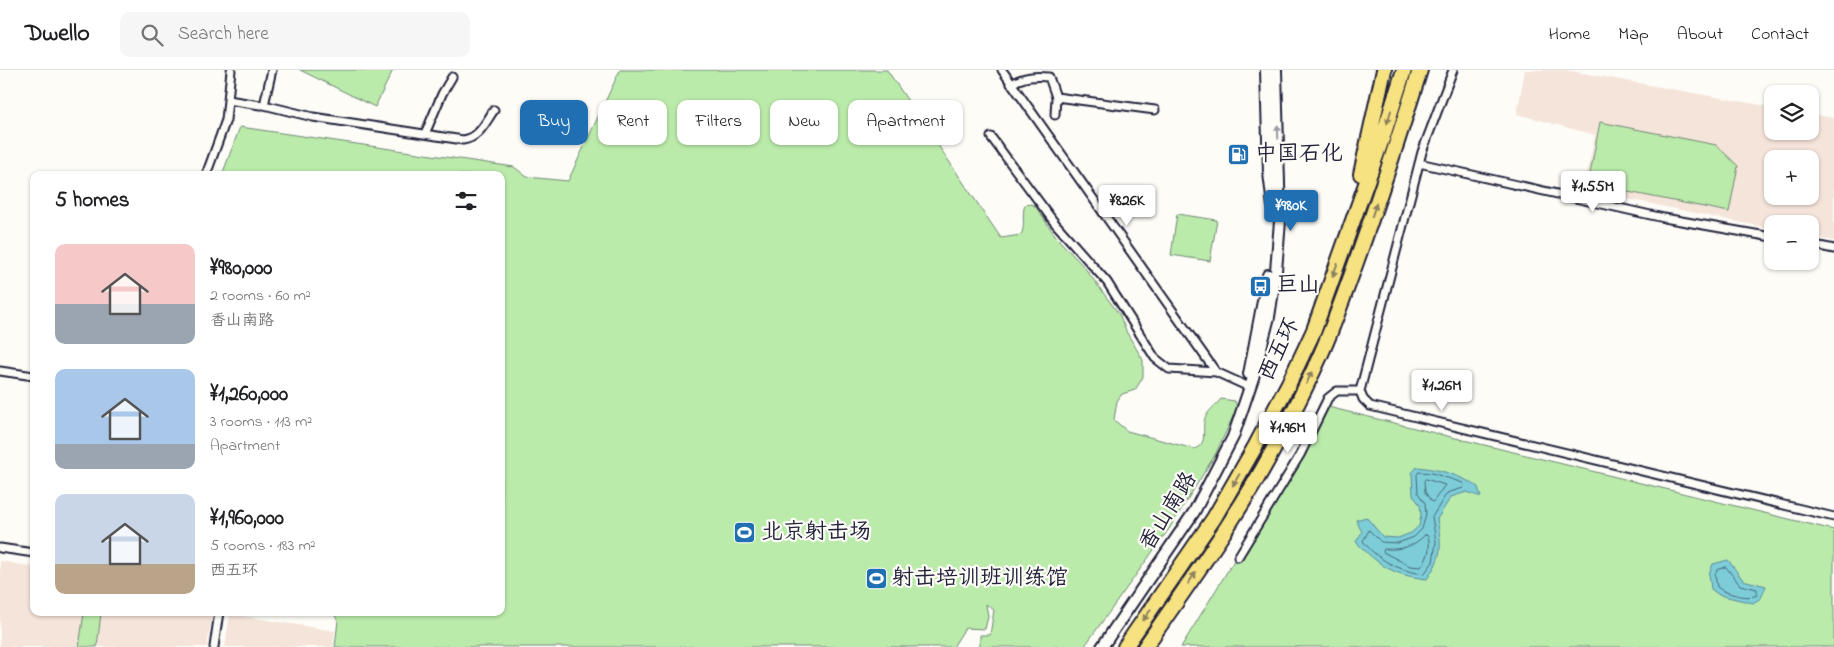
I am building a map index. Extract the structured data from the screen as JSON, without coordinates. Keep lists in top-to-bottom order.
{
  "streets": {
    "highway": ["西五环"],
    "main road": ["香山南路"]
  },
  "places": {
    "fuel station": ["中国石化"],
    "bus stop": ["巨山"],
    "sports": ["北京射击场", "射击培训班训练馆"]
  },
  "page": {
    "header": "Dwello",
    "search": "Search here",
    "nav": [
      "Home",
      "Map",
      "About",
      "Contact"
    ],
    "map_buttons": ["+", "−"],
    "chip": [
      "Buy",
      "Rent",
      "Filters",
      "New",
      "Apartment"
    ],
    "price": [
      "¥1.55M",
      "¥826K",
      "¥980K",
      "¥1.26M",
      "¥1.96M"
    ],
    "heading": "5 homes",
    "list": [
      {
        "name": "¥980,000",
        "note": "2 rooms · 60 m² · 香山南路"
      },
      {
        "name": "¥1,260,000",
        "note": "3 rooms · 113 m² · Apartment"
      },
      {
        "name": "¥1,960,000",
        "note": "5 rooms · 183 m² · 西五环"
      }
    ]
  }
}
